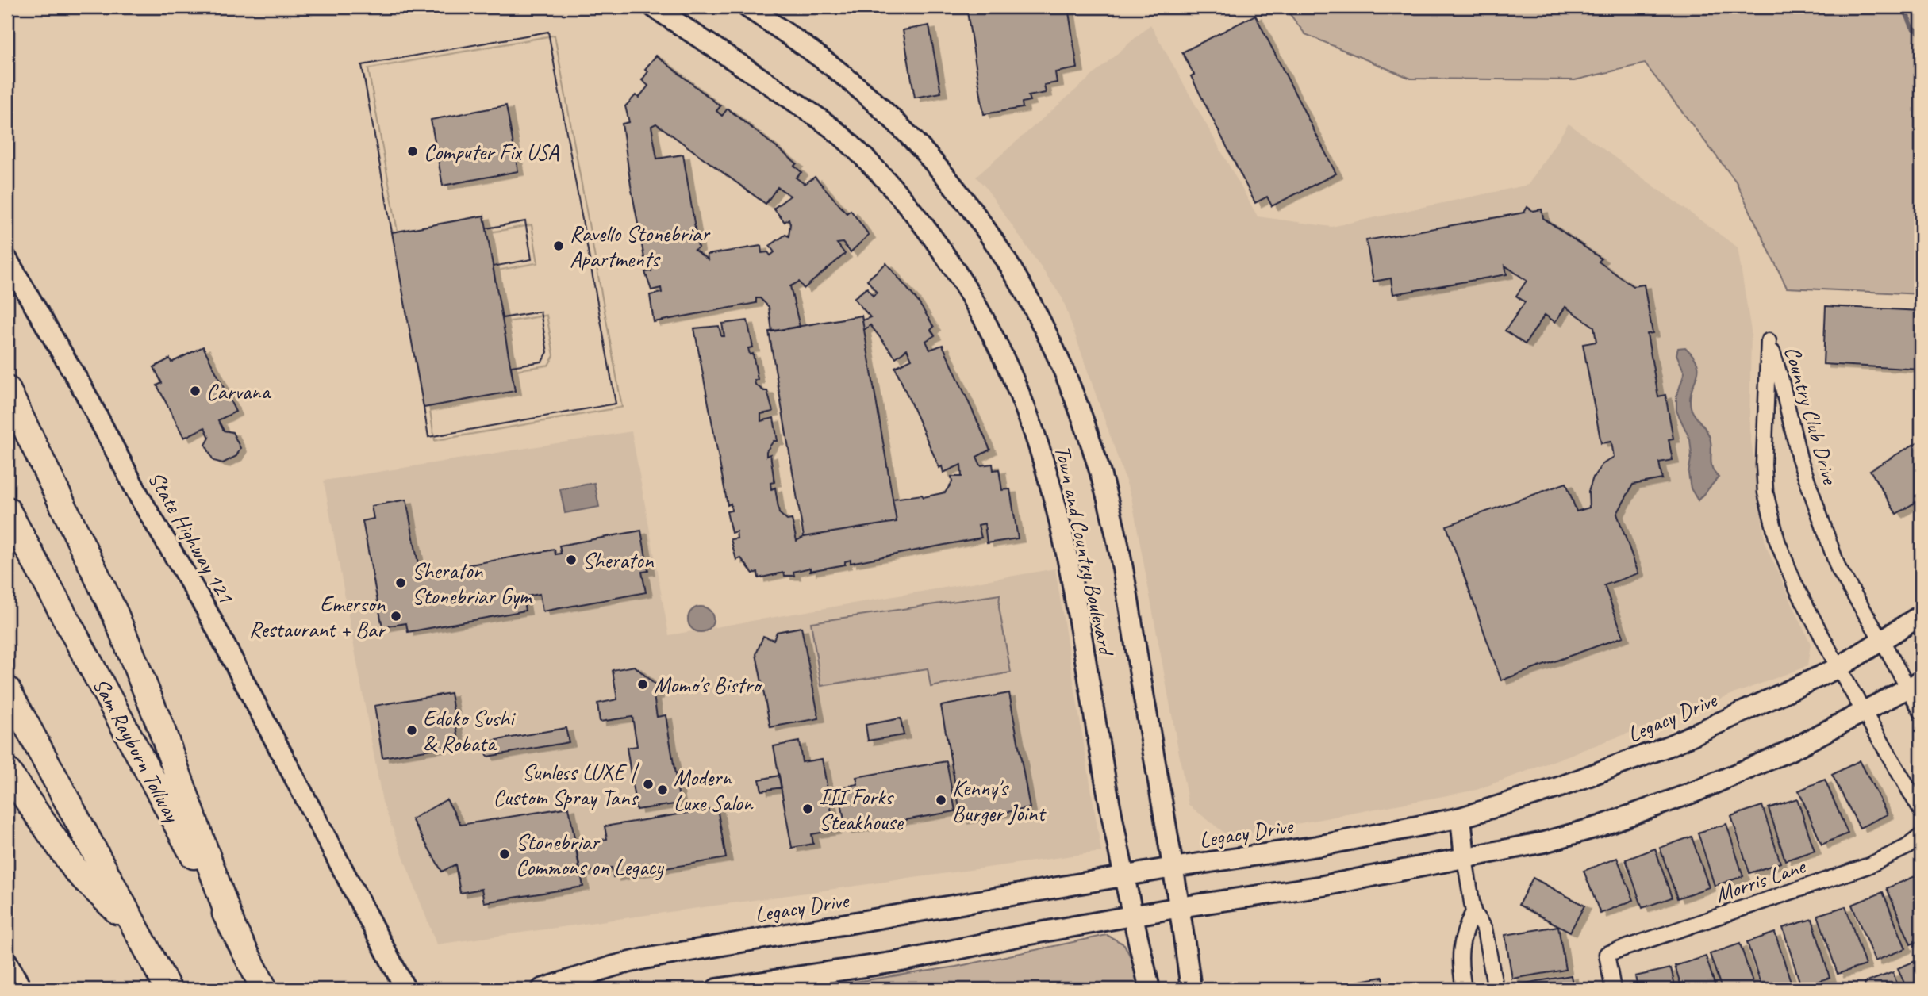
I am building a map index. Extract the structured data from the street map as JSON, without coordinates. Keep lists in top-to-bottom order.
{
  "streets": {
    "highway": ["Sam Rayburn Tollway"],
    "main road": ["State Highway 121", "Town and Country Boulevard", "Legacy Drive"],
    "street": ["Country Club Drive", "Morris Lane"]
  },
  "crossings": [
    ["Country Club Drive", "Legacy Drive"],
    ["Town and Country Boulevard", "Legacy Drive"]
  ],
  "places": [
    "Computer Fix USA",
    "Ravello Stonebriar Apartments",
    "Carvana",
    "Sheraton",
    "Sheraton Stonebriar Gym",
    "Emerson Restaurant + Bar",
    "Momo's Bistro",
    "Edoko Sushi & Robata",
    "Sunless LUXE | Custom Spray Tans",
    "Modern Luxe Salon",
    "Kenny's Burger Joint",
    "III Forks Steakhouse",
    "Stonebriar Commons on Legacy"
  ]
}
